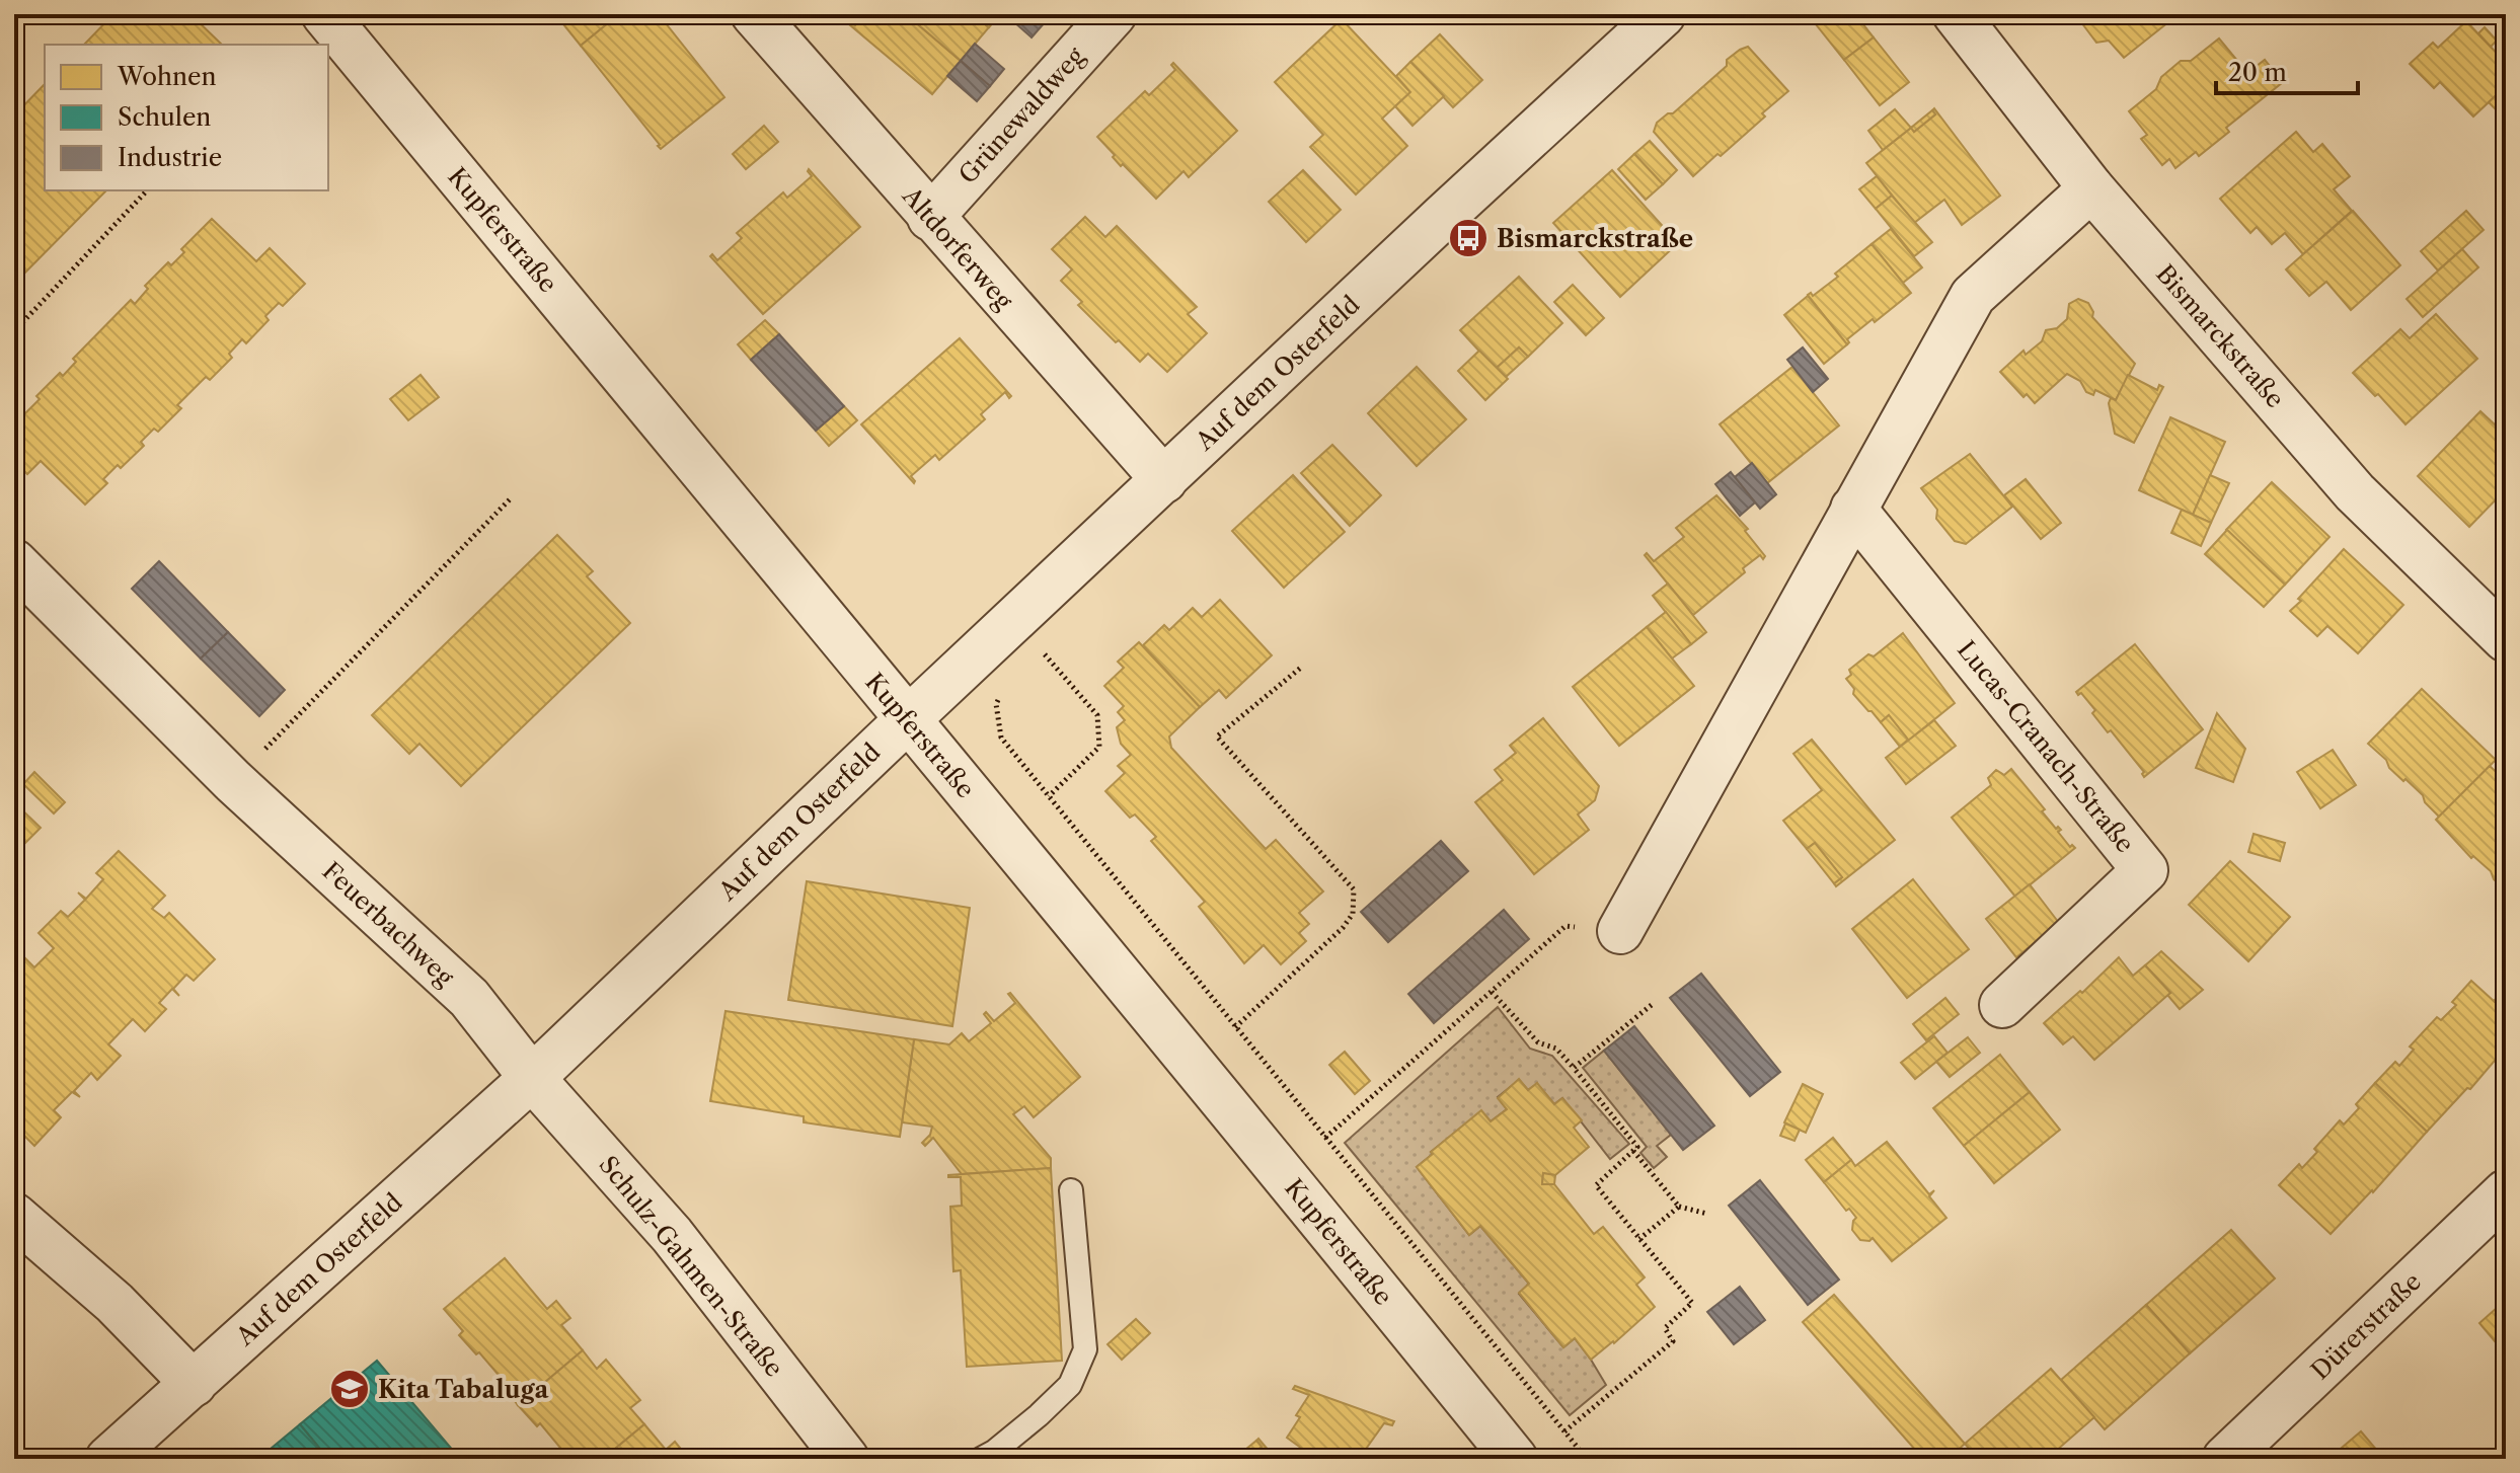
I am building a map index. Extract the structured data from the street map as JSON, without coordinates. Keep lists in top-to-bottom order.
{
  "streets": {
    "street": [
      "Grünewaldweg",
      "Kupferstraße",
      "Altdorferweg",
      "Bismarckstraße",
      "Auf dem Osterfeld",
      "Lucas-Cranach-Straße",
      "Feuerbachweg",
      "Schulz-Gahmen-Straße",
      "Dürerstraße"
    ]
  },
  "crossings": [
    ["Grünewaldweg", "Altdorferweg"],
    ["Kupferstraße", "Auf dem Osterfeld"],
    ["Altdorferweg", "Auf dem Osterfeld"],
    ["Auf dem Osterfeld", "Feuerbachweg"],
    ["Auf dem Osterfeld", "Schulz-Gahmen-Straße"],
    ["Feuerbachweg", "Schulz-Gahmen-Straße"]
  ],
  "places": {
    "bus stop": ["Bismarckstraße"],
    "school or university": ["Kita Tabaluga"]
  },
  "legend": ["Wohnen", "Schulen", "Industrie"],
  "scale_bar": "20 m"
}
